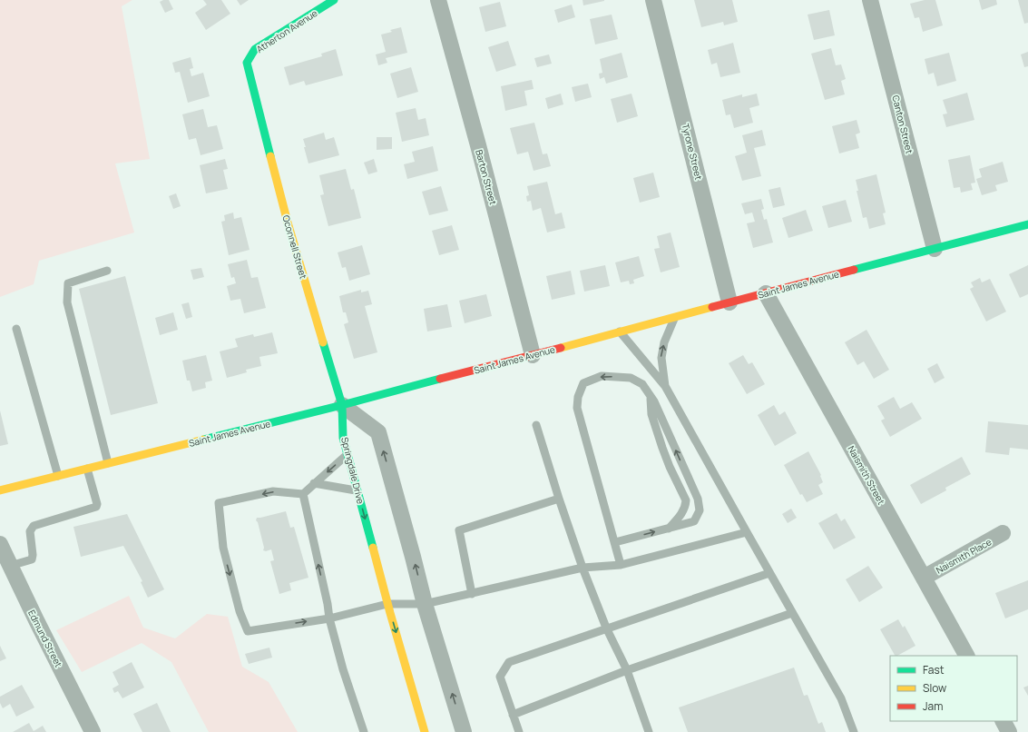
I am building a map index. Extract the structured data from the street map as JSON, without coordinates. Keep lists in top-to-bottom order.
{
  "streets": {
    "main road": [
      "Atherton Avenue",
      "Oconnell Street",
      "Saint James Avenue",
      "Springdale Drive"
    ],
    "street": [
      "Canton Street",
      "Tyrone Street",
      "Barton Street",
      "Naismith Street",
      "Naismith Place",
      "Edmund Street"
    ]
  },
  "crossings": [
    ["Atherton Avenue", "Oconnell Street"],
    ["Canton Street", "Saint James Avenue"],
    ["Tyrone Street", "Saint James Avenue"],
    ["Barton Street", "Saint James Avenue"],
    ["Oconnell Street", "Saint James Avenue"],
    ["Oconnell Street", "Springdale Drive"],
    ["Saint James Avenue", "Springdale Drive"],
    ["Saint James Avenue", "Naismith Street"],
    ["Naismith Street", "Naismith Place"]
  ],
  "one_way": ["Springdale Drive"],
  "legend": ["Fast", "Slow", "Jam"]
}
